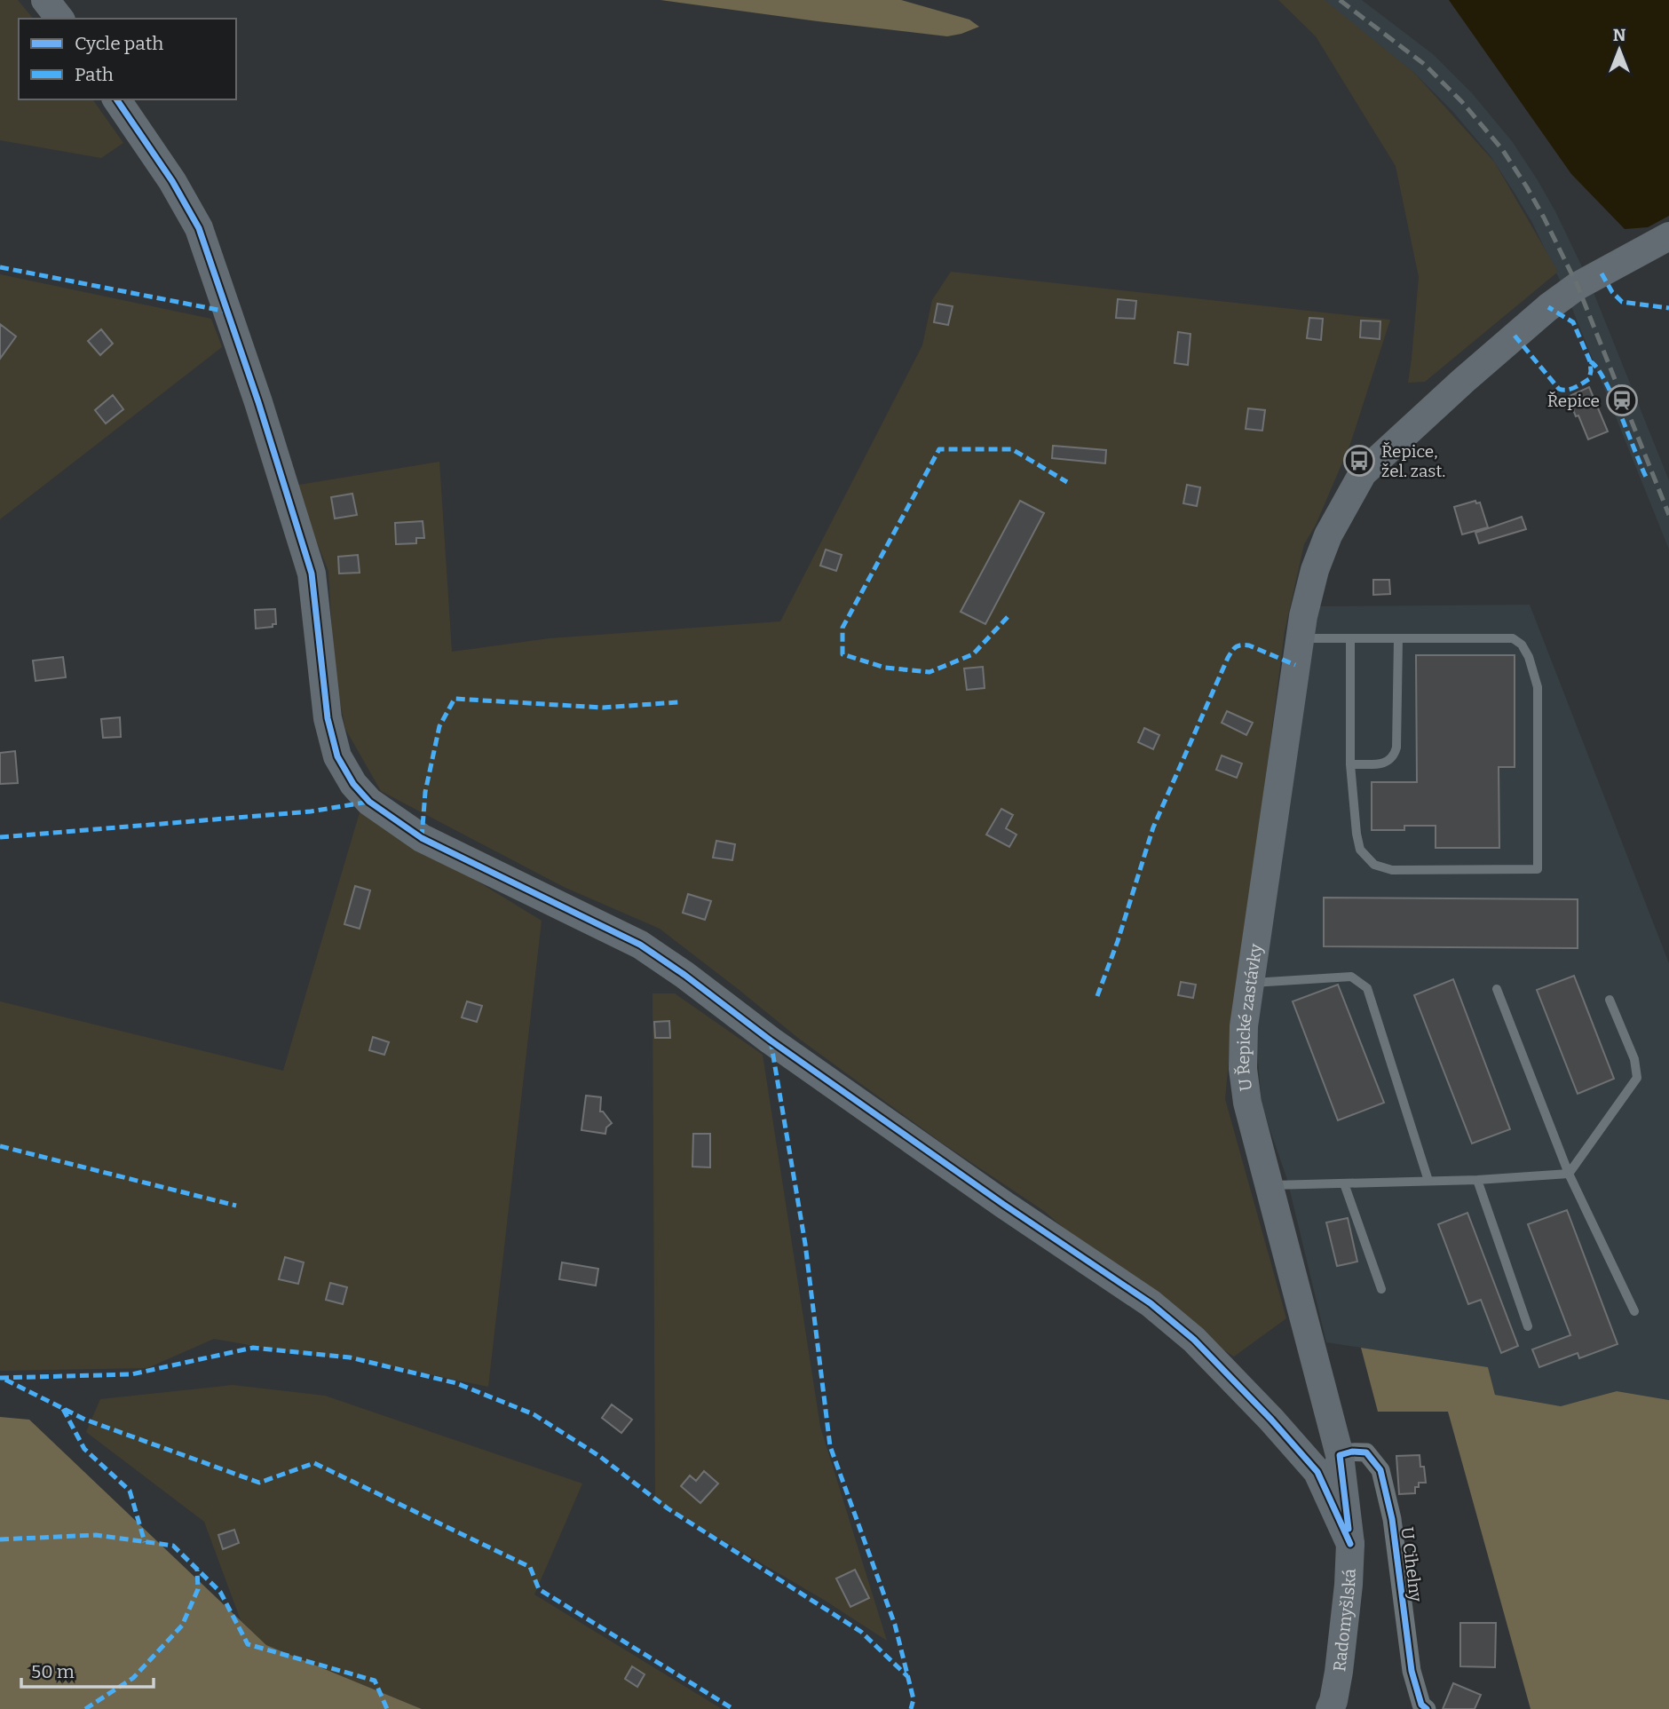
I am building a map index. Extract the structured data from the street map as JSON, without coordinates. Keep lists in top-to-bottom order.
{
  "streets": {
    "street": ["U Řepické zastávky", "U Cihelny", "Radomyšlská"]
  },
  "crossings": [
    ["U Řepické zastávky", "U Cihelny"],
    ["U Řepické zastávky", "Radomyšlská"],
    ["U Cihelny", "Radomyšlská"]
  ],
  "places": {
    "station": ["Řepice"],
    "bus stop": ["Řepice, žel. zast."]
  },
  "legend": ["Cycle path", "Path"],
  "scale_bar": "50 m",
  "north": "top"
}
